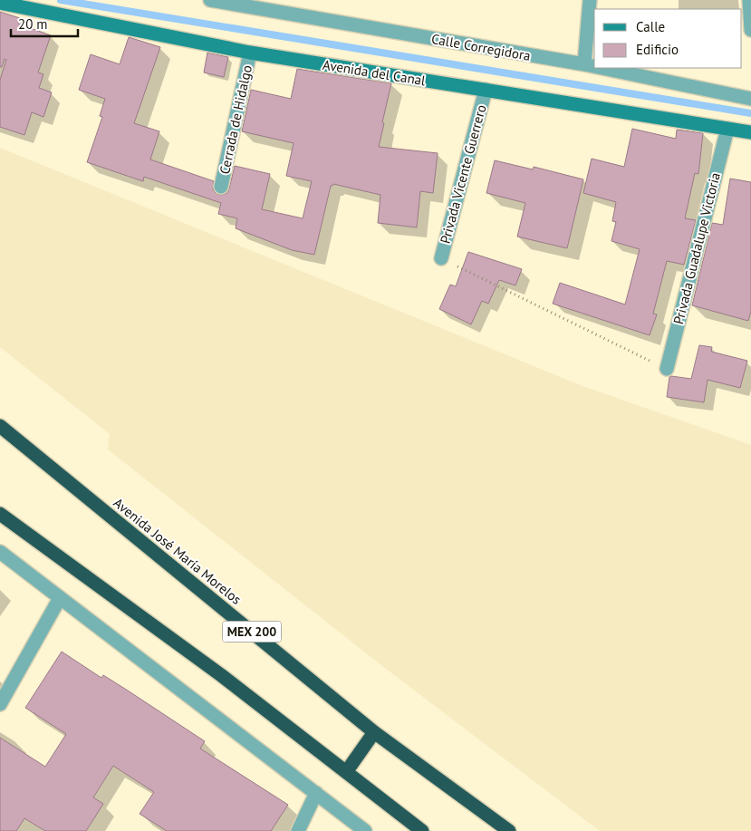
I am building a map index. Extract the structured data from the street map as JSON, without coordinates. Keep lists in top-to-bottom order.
{
  "streets": {
    "highway": ["Avenida José María Morelos", "MEX 200"],
    "street": [
      "Calle Corregidora",
      "Avenida del Canal",
      "Cerrada de Hidalgo",
      "Privada Vicente Guerrero",
      "Privada Guadalupe Victoria"
    ]
  },
  "crossings": [
    ["Avenida del Canal", "Cerrada de Hidalgo"],
    ["Avenida del Canal", "Privada Vicente Guerrero"],
    ["Avenida del Canal", "Privada Guadalupe Victoria"]
  ],
  "legend": ["Calle", "Edificio"],
  "scale_bar": "20 m"
}
